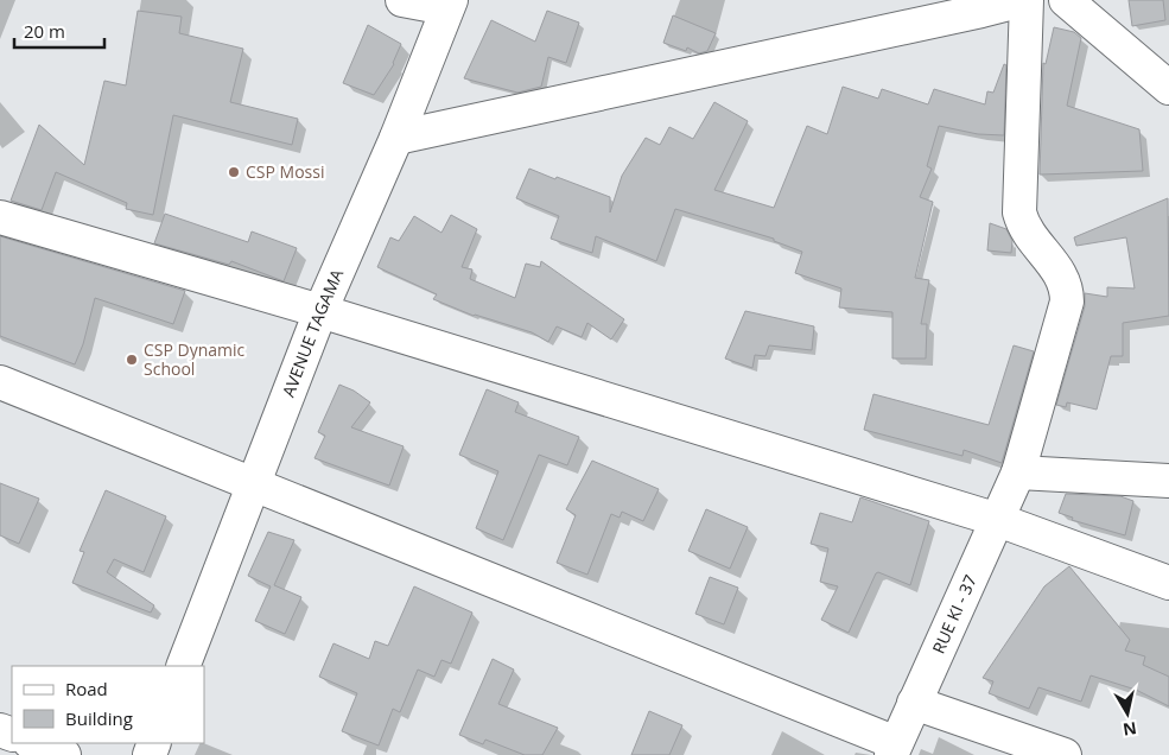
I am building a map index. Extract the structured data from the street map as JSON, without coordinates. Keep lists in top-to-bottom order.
{
  "streets": {
    "street": ["AVENUE TAGAMA", "RUE KI - 37"]
  },
  "places": ["CSP Mossi", "CSP Dynamic School"],
  "legend": ["Road", "Building"],
  "scale_bar": "20 m",
  "north": "bottom"
}
